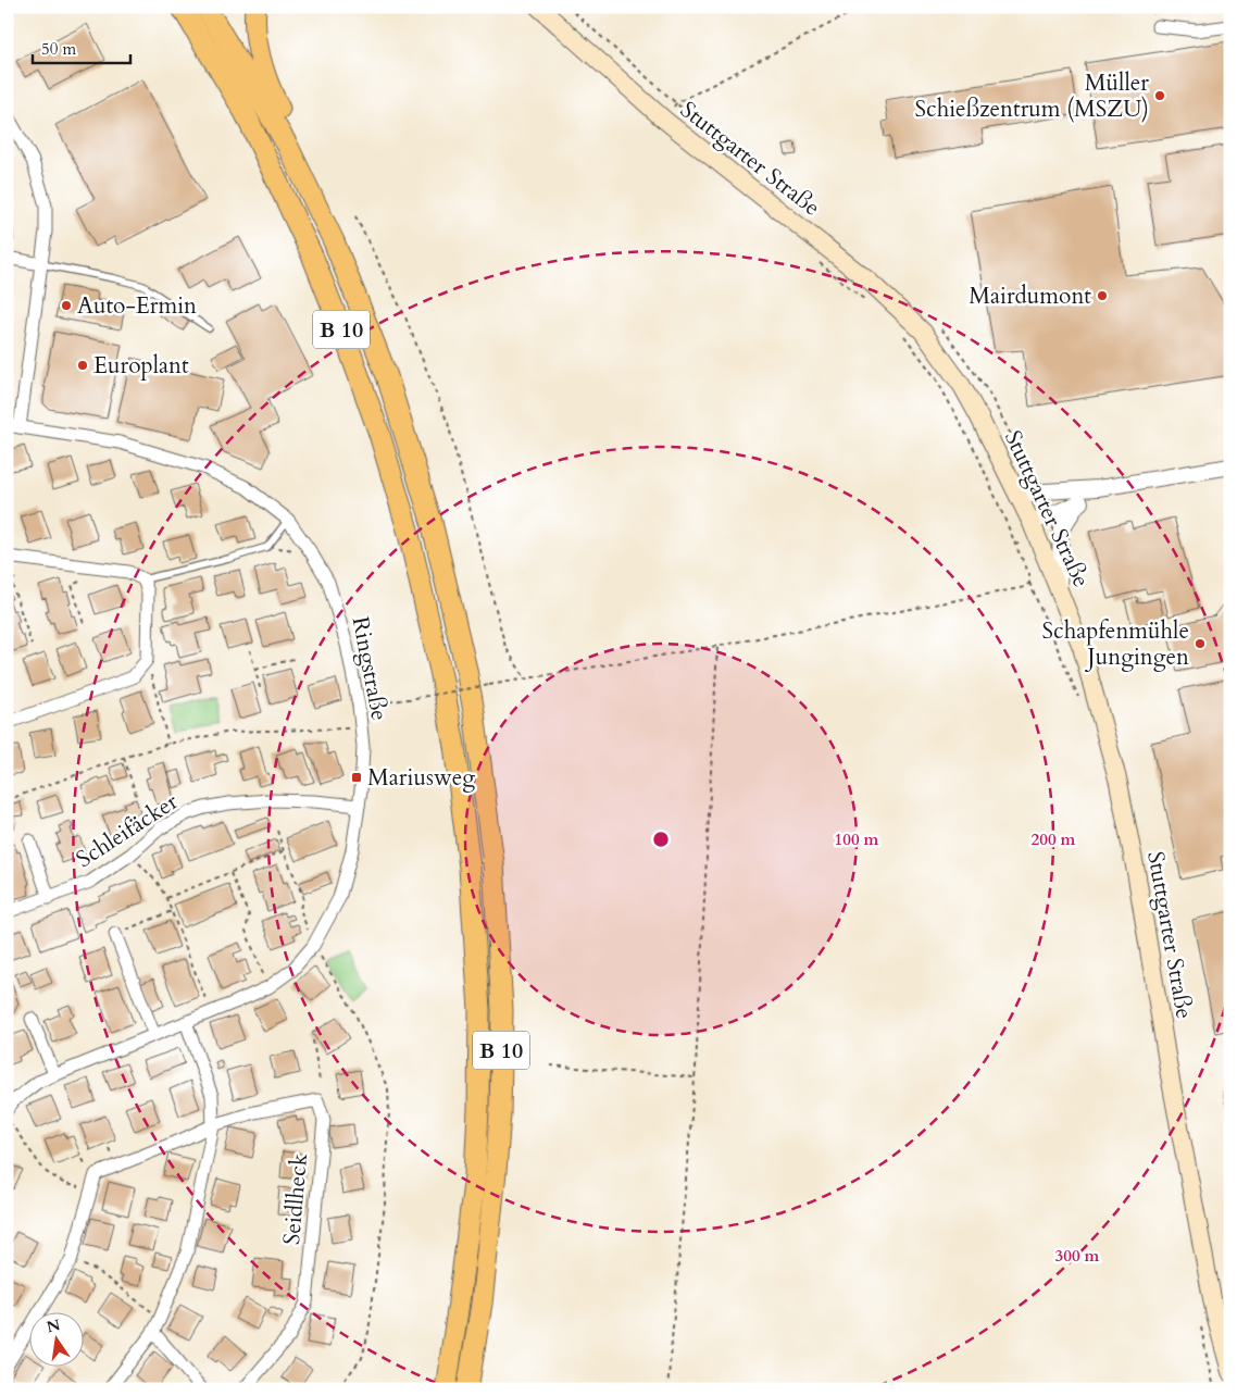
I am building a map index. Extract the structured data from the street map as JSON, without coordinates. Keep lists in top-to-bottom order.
{
  "streets": {
    "highway": ["B 10"],
    "main road": ["Stuttgarter Straße"],
    "street": ["Ringstraße", "Schleifäcker", "Seidlheck"]
  },
  "crossings": [
    ["Ringstraße", "Schleifäcker"]
  ],
  "places": {
    "other": [
      "Müller Schießzentrum (MSZU)",
      "Mairdumont",
      "Auto-Ermin",
      "Europlant",
      "Schapfenmühle Jungingen"
    ],
    "transit": ["Mariusweg"]
  },
  "scale_bar": "50 m",
  "north": "top",
  "rings": ["100 m", "200 m", "300 m"]
}
